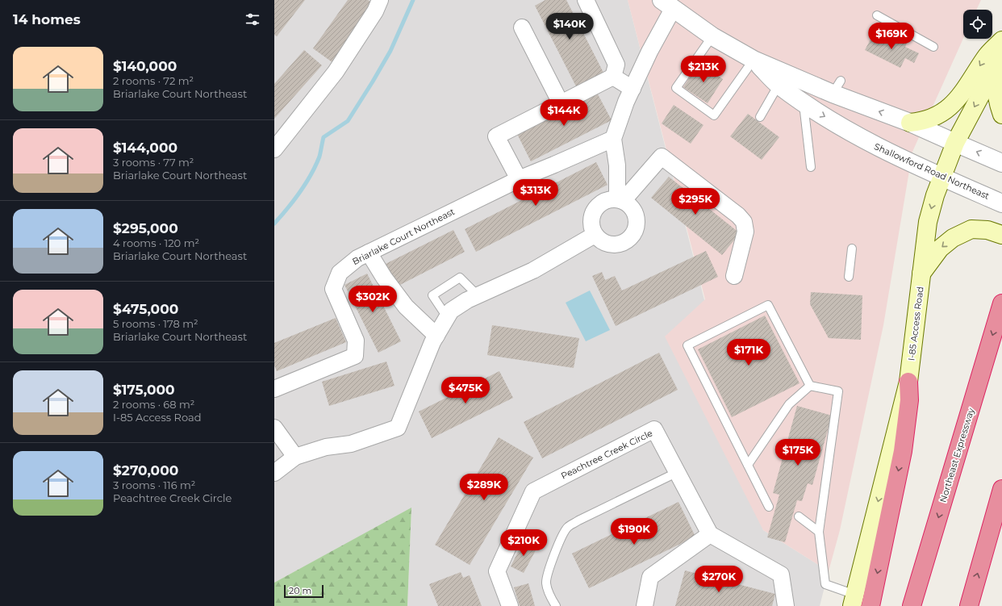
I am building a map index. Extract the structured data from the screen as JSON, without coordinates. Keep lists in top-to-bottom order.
{
  "streets": {
    "highway": ["Northeast Expressway"],
    "main road": ["I-85 Access Road"],
    "street": ["Shallowford Road Northeast", "Briarlake Court Northeast", "Peachtree Creek Circle"]
  },
  "crossings": [
    ["Shallowford Road Northeast", "I-85 Access Road"]
  ],
  "one_way": ["I-85 Access Road"],
  "scale_bar": "20 m",
  "page": {
    "heading": "14 homes",
    "price": [
      "$140K",
      "$169K",
      "$213K",
      "$144K",
      "$313K",
      "$295K",
      "$302K",
      "$171K",
      "$475K",
      "$175K",
      "$289K",
      "$190K",
      "$210K",
      "$270K"
    ],
    "list": [
      {
        "name": "$140,000",
        "note": "2 rooms · 72 m² · Briarlake Court Northeast"
      },
      {
        "name": "$144,000",
        "note": "3 rooms · 77 m² · Briarlake Court Northeast"
      },
      {
        "name": "$295,000",
        "note": "4 rooms · 120 m² · Briarlake Court Northeast"
      },
      {
        "name": "$475,000",
        "note": "5 rooms · 178 m² · Briarlake Court Northeast"
      },
      {
        "name": "$175,000",
        "note": "2 rooms · 68 m² · I-85 Access Road"
      },
      {
        "name": "$270,000",
        "note": "3 rooms · 116 m² · Peachtree Creek Circle"
      }
    ],
    "scale": "20 m"
  }
}
